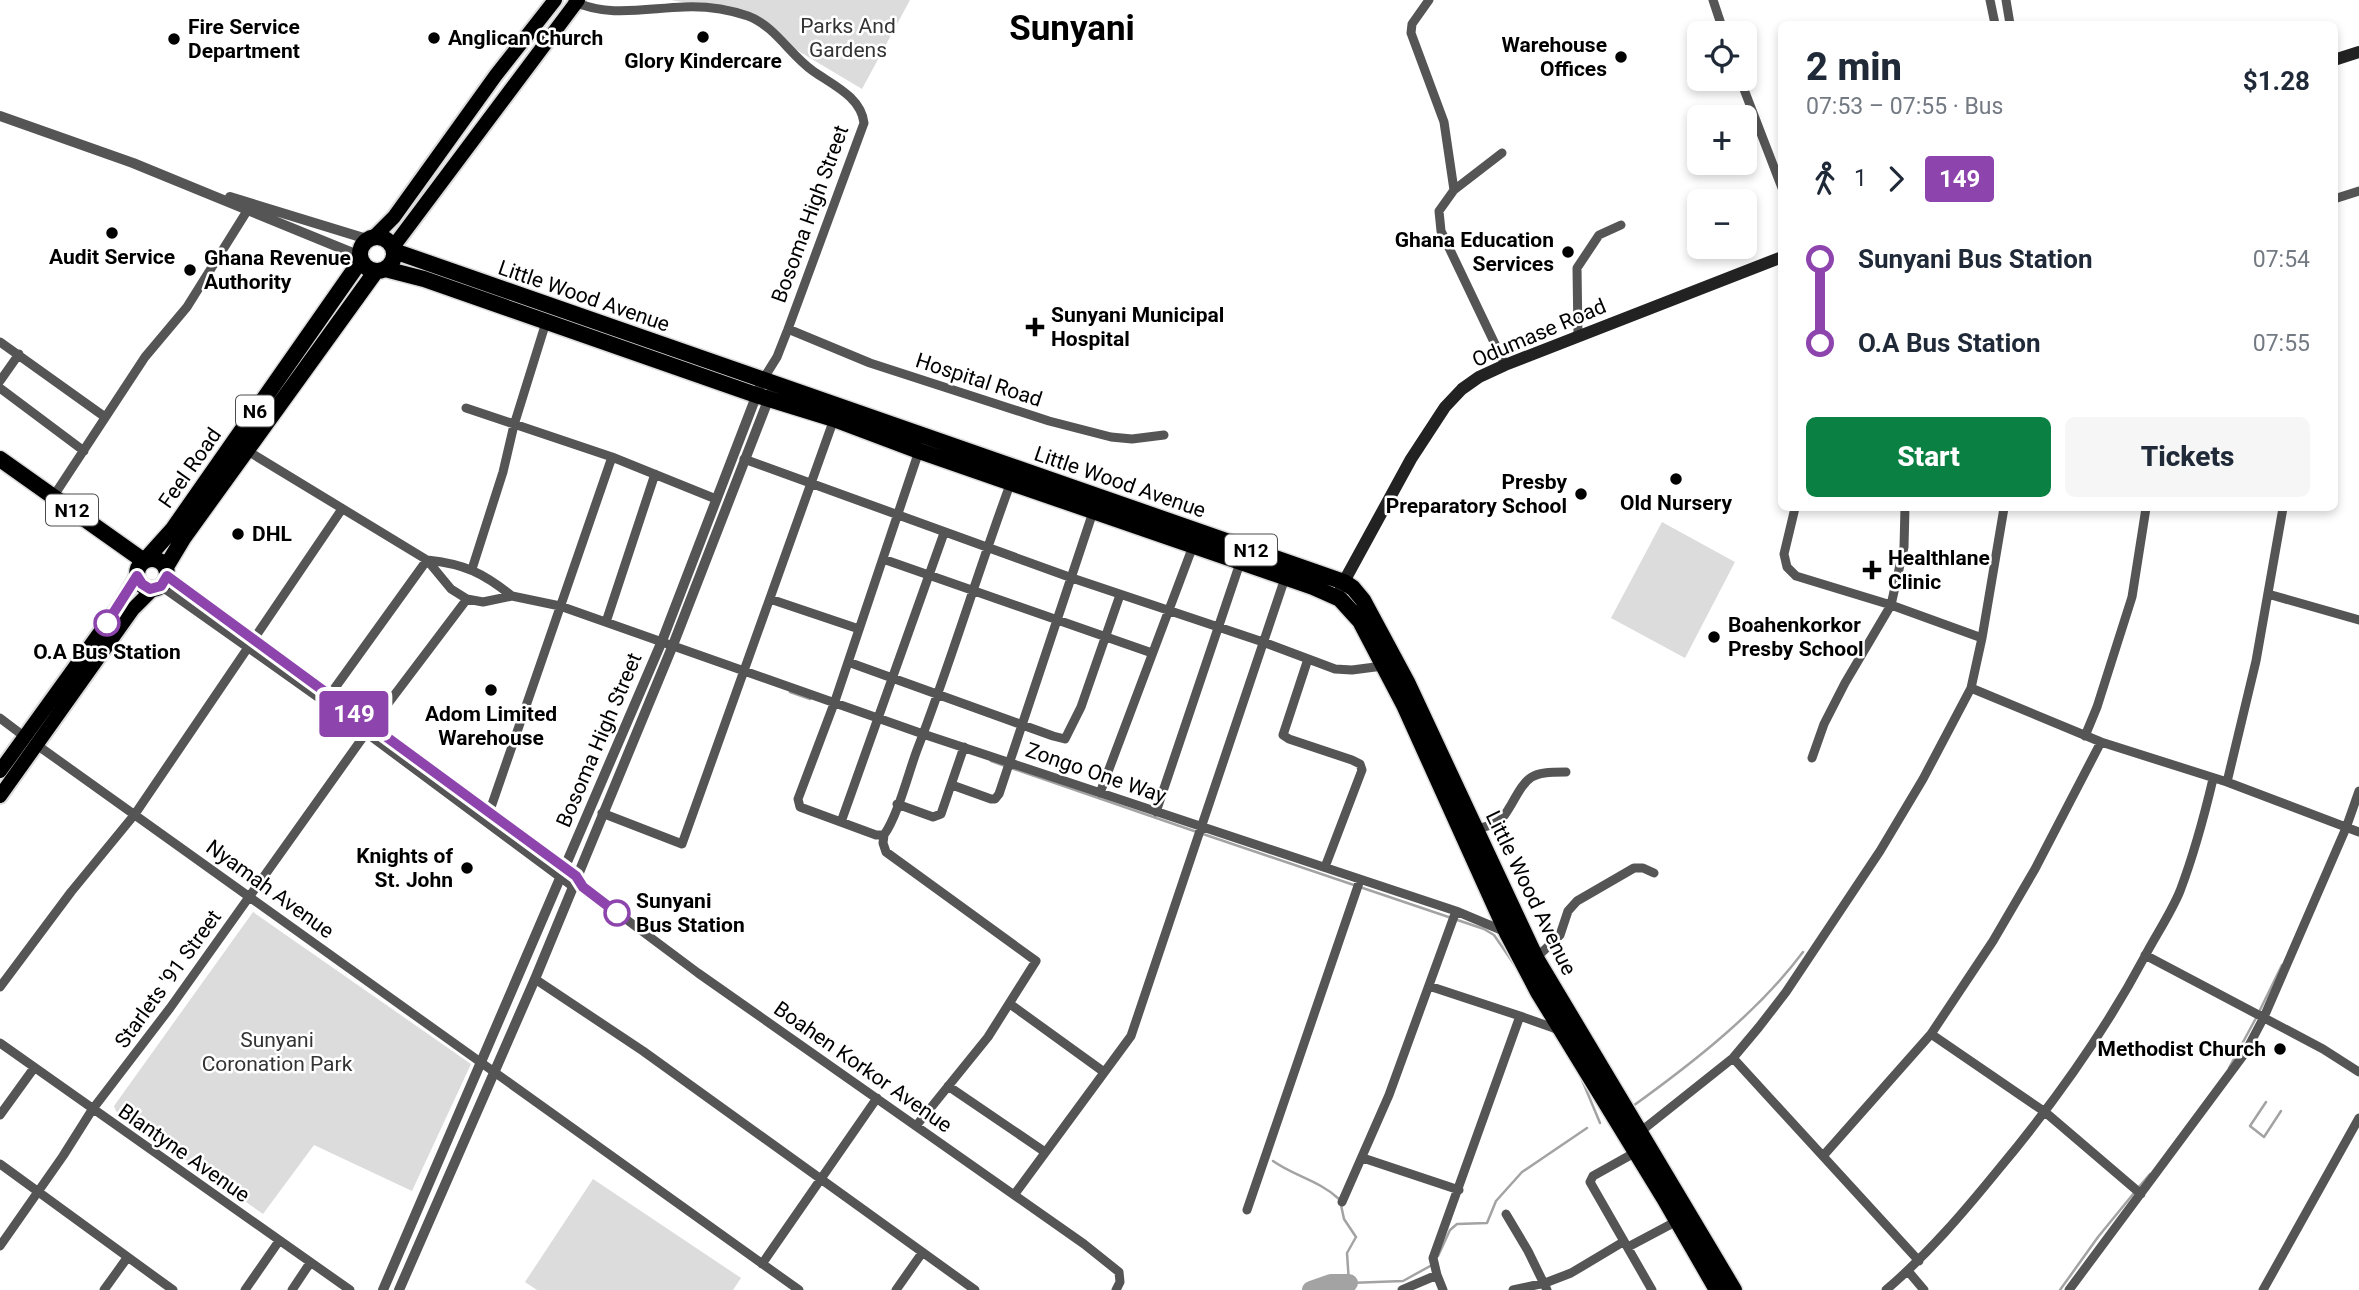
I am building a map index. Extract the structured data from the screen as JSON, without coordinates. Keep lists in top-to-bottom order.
{
  "streets": {
    "highway": [
      "Little Wood Avenue",
      "N6",
      "Feel Road",
      "N12"
    ],
    "main road": ["Odumase Road"],
    "street": [
      "Bosoma High Street",
      "Hospital Road",
      "Zongo One Way",
      "Nyamah Avenue",
      "Starlets '91 Street",
      "Boahen Korkor Avenue",
      "Blantyne Avenue"
    ]
  },
  "crossings": [
    ["Bosoma High Street", "Little Wood Avenue"],
    ["Bosoma High Street", "Hospital Road"],
    ["Bosoma High Street", "N6"],
    ["Bosoma High Street", "Zongo One Way"],
    ["Bosoma High Street", "Nyamah Avenue"],
    ["Bosoma High Street", "Boahen Korkor Avenue"],
    ["Little Wood Avenue", "Odumase Road"],
    ["Little Wood Avenue", "N6"],
    ["Little Wood Avenue", "Feel Road"],
    ["Little Wood Avenue", "Zongo One Way"],
    ["N6", "Feel Road"],
    ["N6", "N12"],
    ["N6", "Nyamah Avenue"],
    ["N6", "Boahen Korkor Avenue"],
    ["Feel Road", "N12"],
    ["Feel Road", "Boahen Korkor Avenue"],
    ["Nyamah Avenue", "Starlets '91 Street"],
    ["Starlets '91 Street", "Boahen Korkor Avenue"],
    ["Starlets '91 Street", "Blantyne Avenue"]
  ],
  "districts": ["Sunyani"],
  "parks": ["Parks And Gardens", "Sunyani Coronation Park"],
  "places": {
    "other": [
      "Glory Kindercare",
      "Anglican Church",
      "Fire Service Department",
      "Warehouse Offices",
      "Audit Service",
      "Ghana Education Services",
      "Ghana Revenue Authority",
      "Old Nursery",
      "Presby Preparatory School",
      "DHL",
      "O.A Bus Station",
      "Boahenkorkor Presby School",
      "Adom Limited Warehouse",
      "Knights of St. John",
      "Sunyani Bus Station",
      "Methodist Church"
    ],
    "health": ["Sunyani Municipal Hospital", "Healthlane Clinic"]
  },
  "lines": ["bus line 149"],
  "page": {
    "on_map": "149",
    "map_buttons": ["+", "−"],
    "heading": ["2 min", "07:53 – 07:55 · Bus", "$1.28"],
    "legs": ["1", "149"],
    "list": [
      {
        "name": "Sunyani Bus Station",
        "value": "07:54"
      },
      {
        "name": "O.A Bus Station",
        "value": "07:55"
      }
    ],
    "buttons": ["Start", "Tickets"]
  }
}
